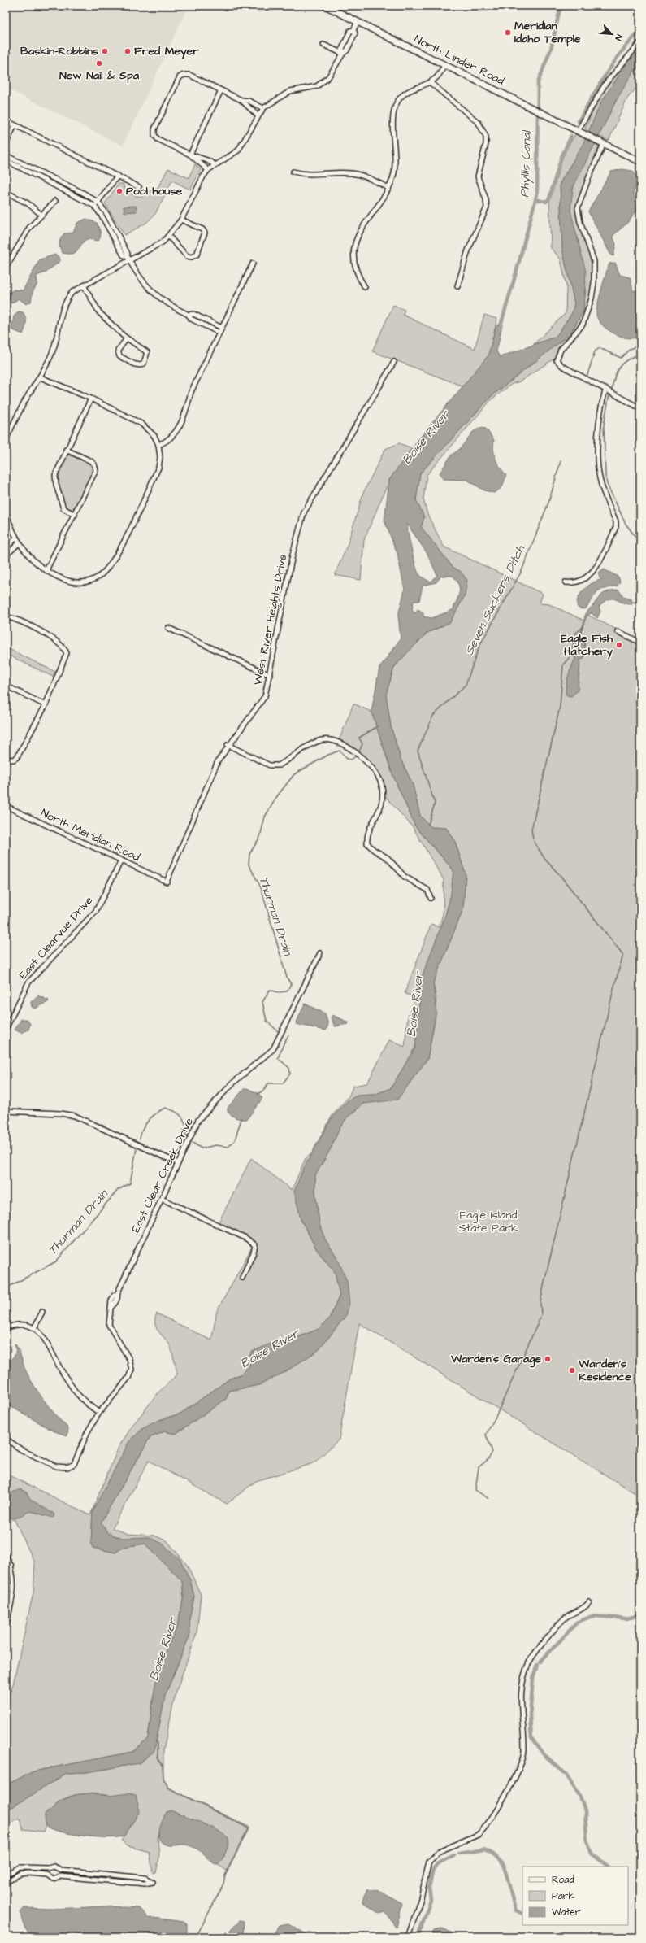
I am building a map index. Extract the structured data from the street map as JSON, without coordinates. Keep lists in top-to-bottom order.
{
  "streets": {
    "main road": ["North Linder Road"],
    "street": [
      "West River Heights Drive",
      "North Meridian Road",
      "East Clearvue Drive",
      "East Clear Creek Drive"
    ]
  },
  "crossings": [
    ["West River Heights Drive", "North Meridian Road"],
    ["North Meridian Road", "East Clearvue Drive"]
  ],
  "water": [
    "Phyllis Canal",
    "Boise River",
    "Seven Suckers Ditch",
    "Thurman Drain"
  ],
  "parks": ["Eagle Island State Park"],
  "places": [
    "Meridian Idaho Temple",
    "Baskin-Robbins",
    "Fred Meyer",
    "New Nail & Spa",
    "Pool house",
    "Eagle Fish Hatchery",
    "Warden's Garage",
    "Warden's Residence"
  ],
  "legend": ["Road", "Park", "Water"],
  "north": "bottom right"
}
